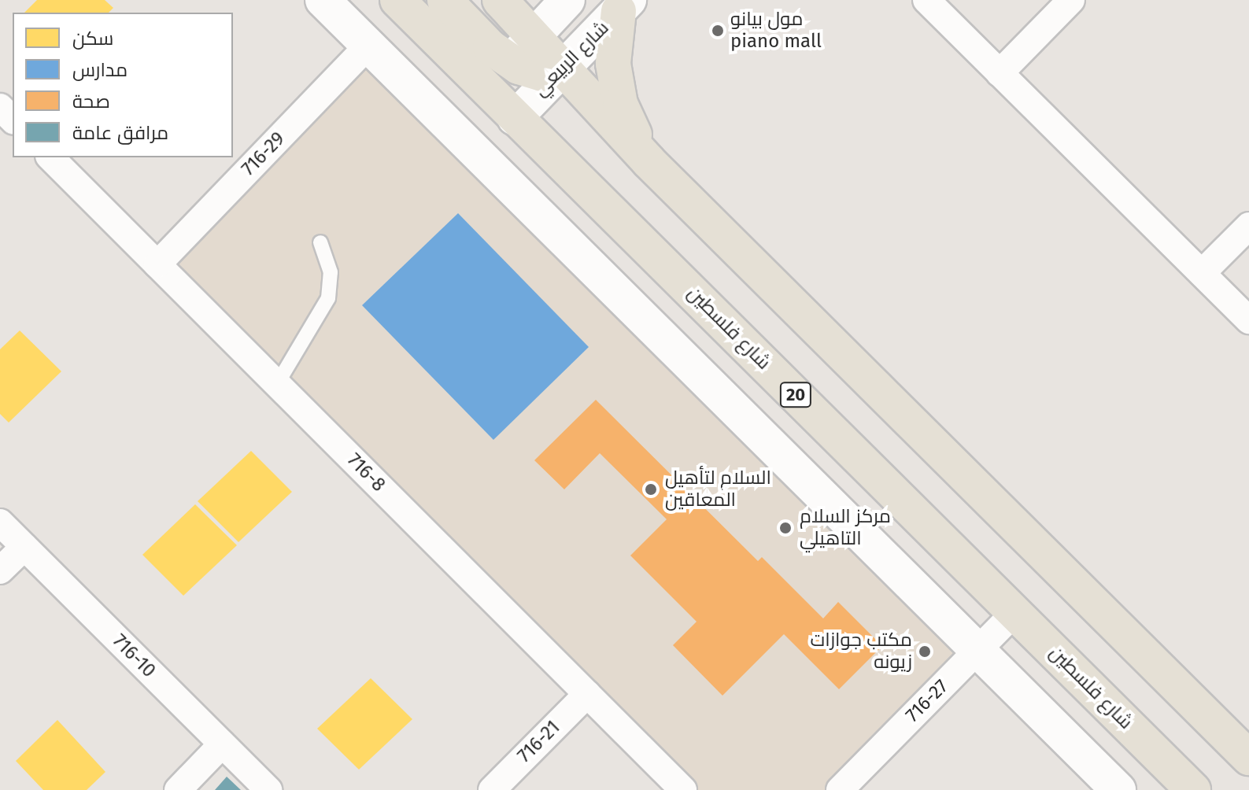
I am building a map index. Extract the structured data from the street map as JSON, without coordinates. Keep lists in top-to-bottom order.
{
  "streets": {
    "main road": ["شارع فلسطين", "20"],
    "street": [
      "شارع الربيعي",
      "716-29",
      "716-8",
      "716-10",
      "716-27",
      "716-21"
    ]
  },
  "crossings": [
    ["شارع الربيعي", "شارع فلسطين"],
    ["716-29", "716-8"],
    ["شارع فلسطين", "716-27"],
    ["716-8", "716-21"]
  ],
  "places": [
    "مول بيانو piano mall",
    "السلام لتأهيل المعاقين",
    "مركز السلام التاهيلي",
    "مكتب جوازات زيونه"
  ],
  "legend": [
    "سكن",
    "مدارس",
    "صحة",
    "مرافق عامة"
  ]
}
